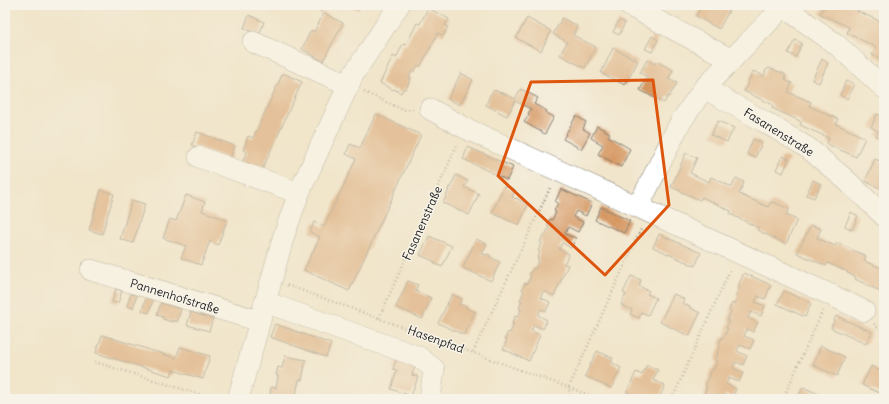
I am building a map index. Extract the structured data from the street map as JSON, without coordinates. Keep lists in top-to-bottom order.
{
  "streets": {
    "street": ["Fasanenstraße", "Pannenhofstraße"],
    "path": ["Hasenpfad"]
  },
  "crossings": [
    ["Fasanenstraße", "Hasenpfad"]
  ]
}
